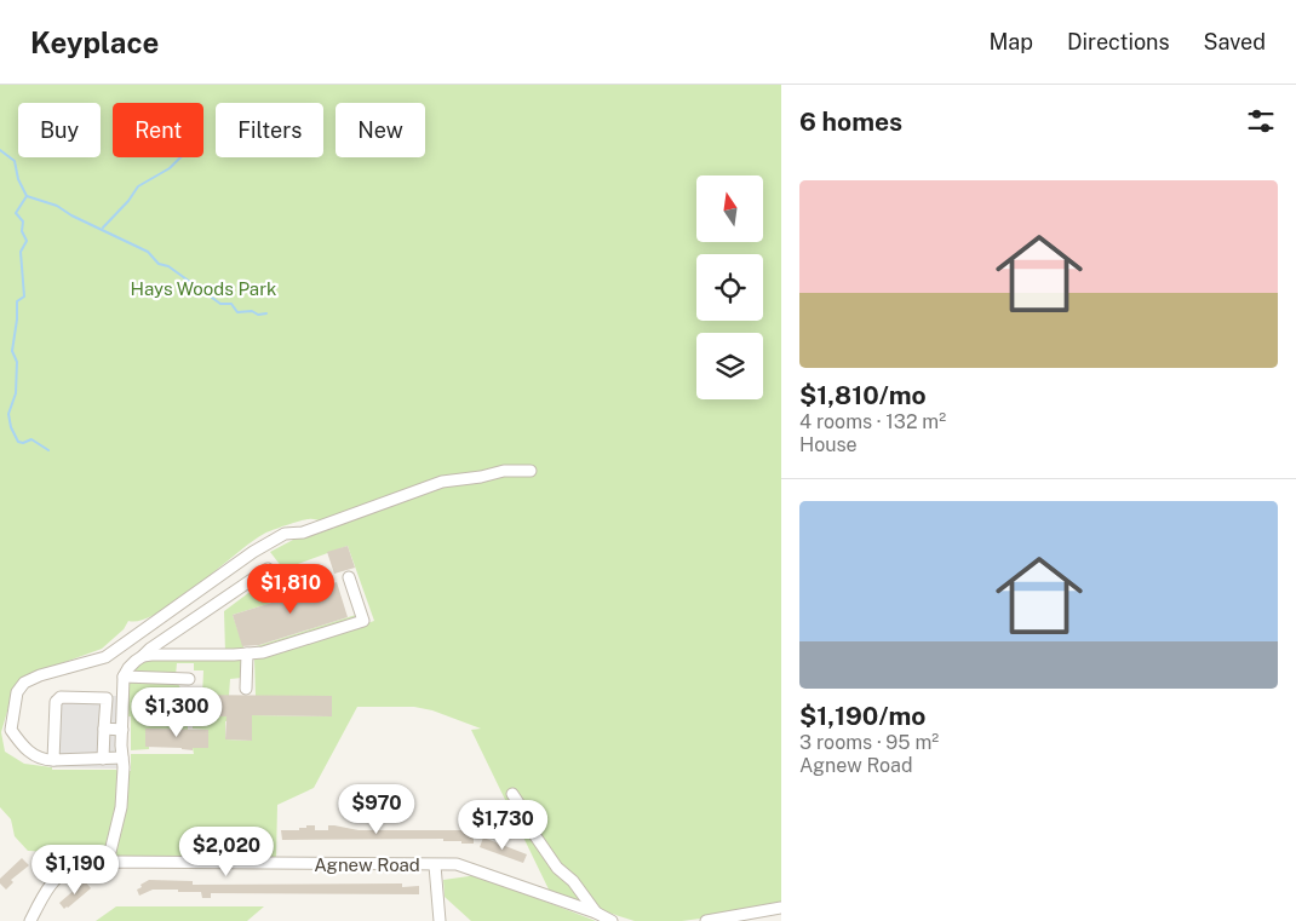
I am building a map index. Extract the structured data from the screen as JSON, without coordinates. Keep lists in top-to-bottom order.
{
  "streets": {
    "street": ["Agnew Road"]
  },
  "parks": ["Hays Woods Park"],
  "north": "top",
  "page": {
    "header": "Keyplace",
    "nav": ["Map", "Directions", "Saved"],
    "heading": "6 homes",
    "chip": [
      "Buy",
      "Rent",
      "Filters",
      "New"
    ],
    "list": [
      {
        "name": "$1,810/mo",
        "note": "4 rooms · 132 m² · House"
      },
      {
        "name": "$1,190/mo",
        "note": "3 rooms · 95 m² · Agnew Road"
      }
    ],
    "price": [
      "$1,810",
      "$1,300",
      "$970",
      "$1,730",
      "$2,020",
      "$1,190"
    ]
  }
}
